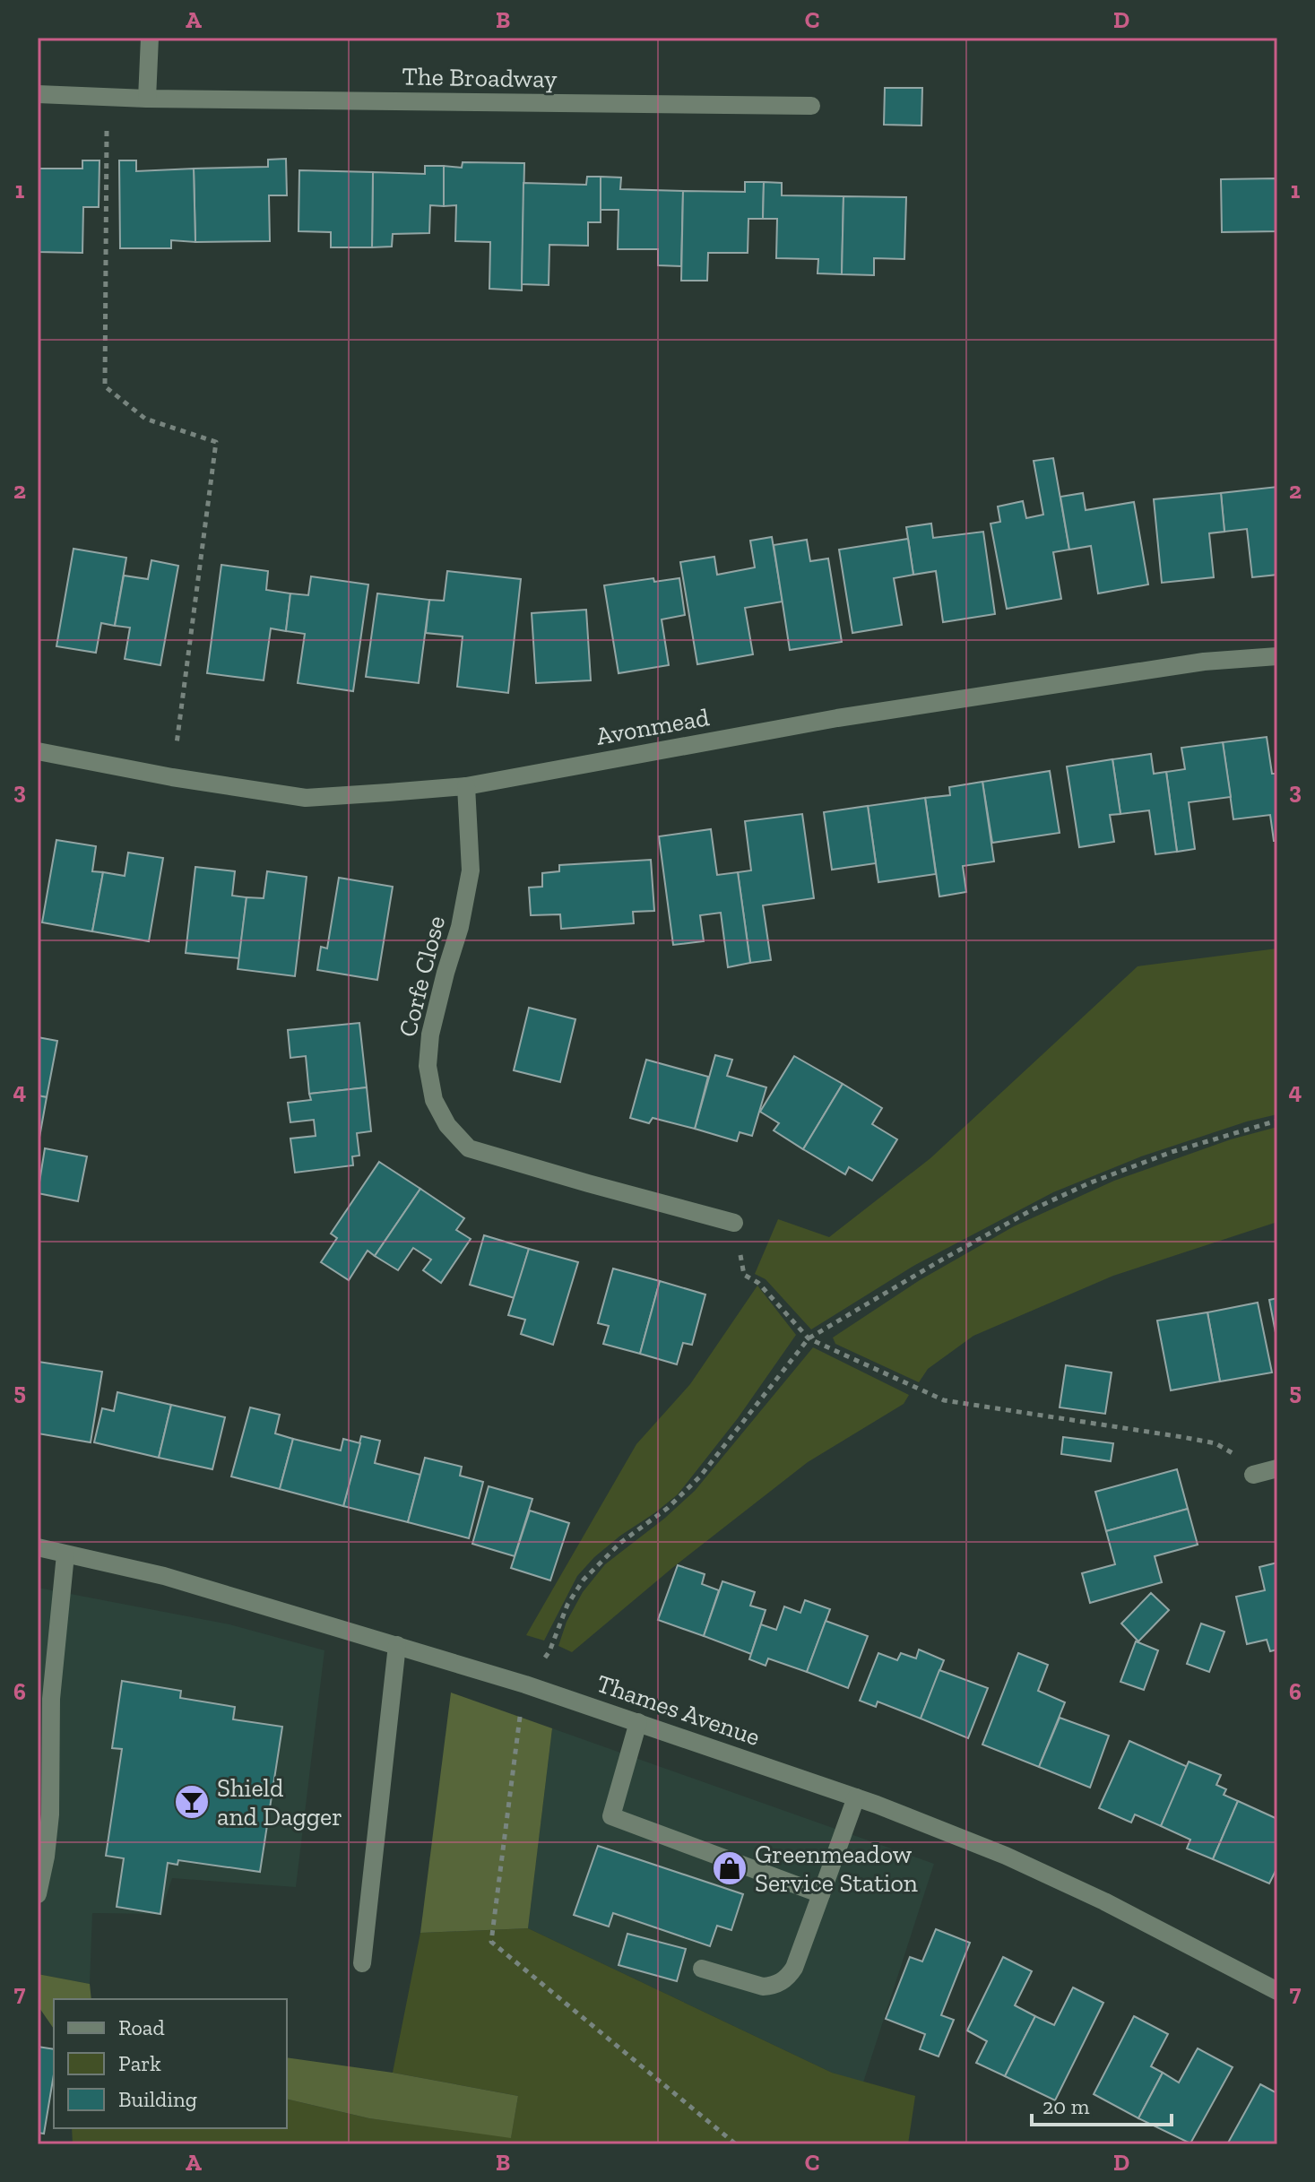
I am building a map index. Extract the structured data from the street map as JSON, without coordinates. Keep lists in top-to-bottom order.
{
  "streets": {
    "street": [
      "The Broadway",
      "Avonmead",
      "Corfe Close",
      "Thames Avenue"
    ]
  },
  "crossings": [
    ["Avonmead", "Corfe Close"]
  ],
  "places": {
    "bar": ["Shield and Dagger"],
    "shop": ["Greenmeadow Service Station"]
  },
  "legend": ["Road", "Park", "Building"],
  "scale_bar": "20 m",
  "grid": {
    "columns": [
      "A",
      "B",
      "C",
      "D"
    ],
    "rows": [
      "1",
      "2",
      "3",
      "4",
      "5",
      "6",
      "7"
    ]
  }
}
